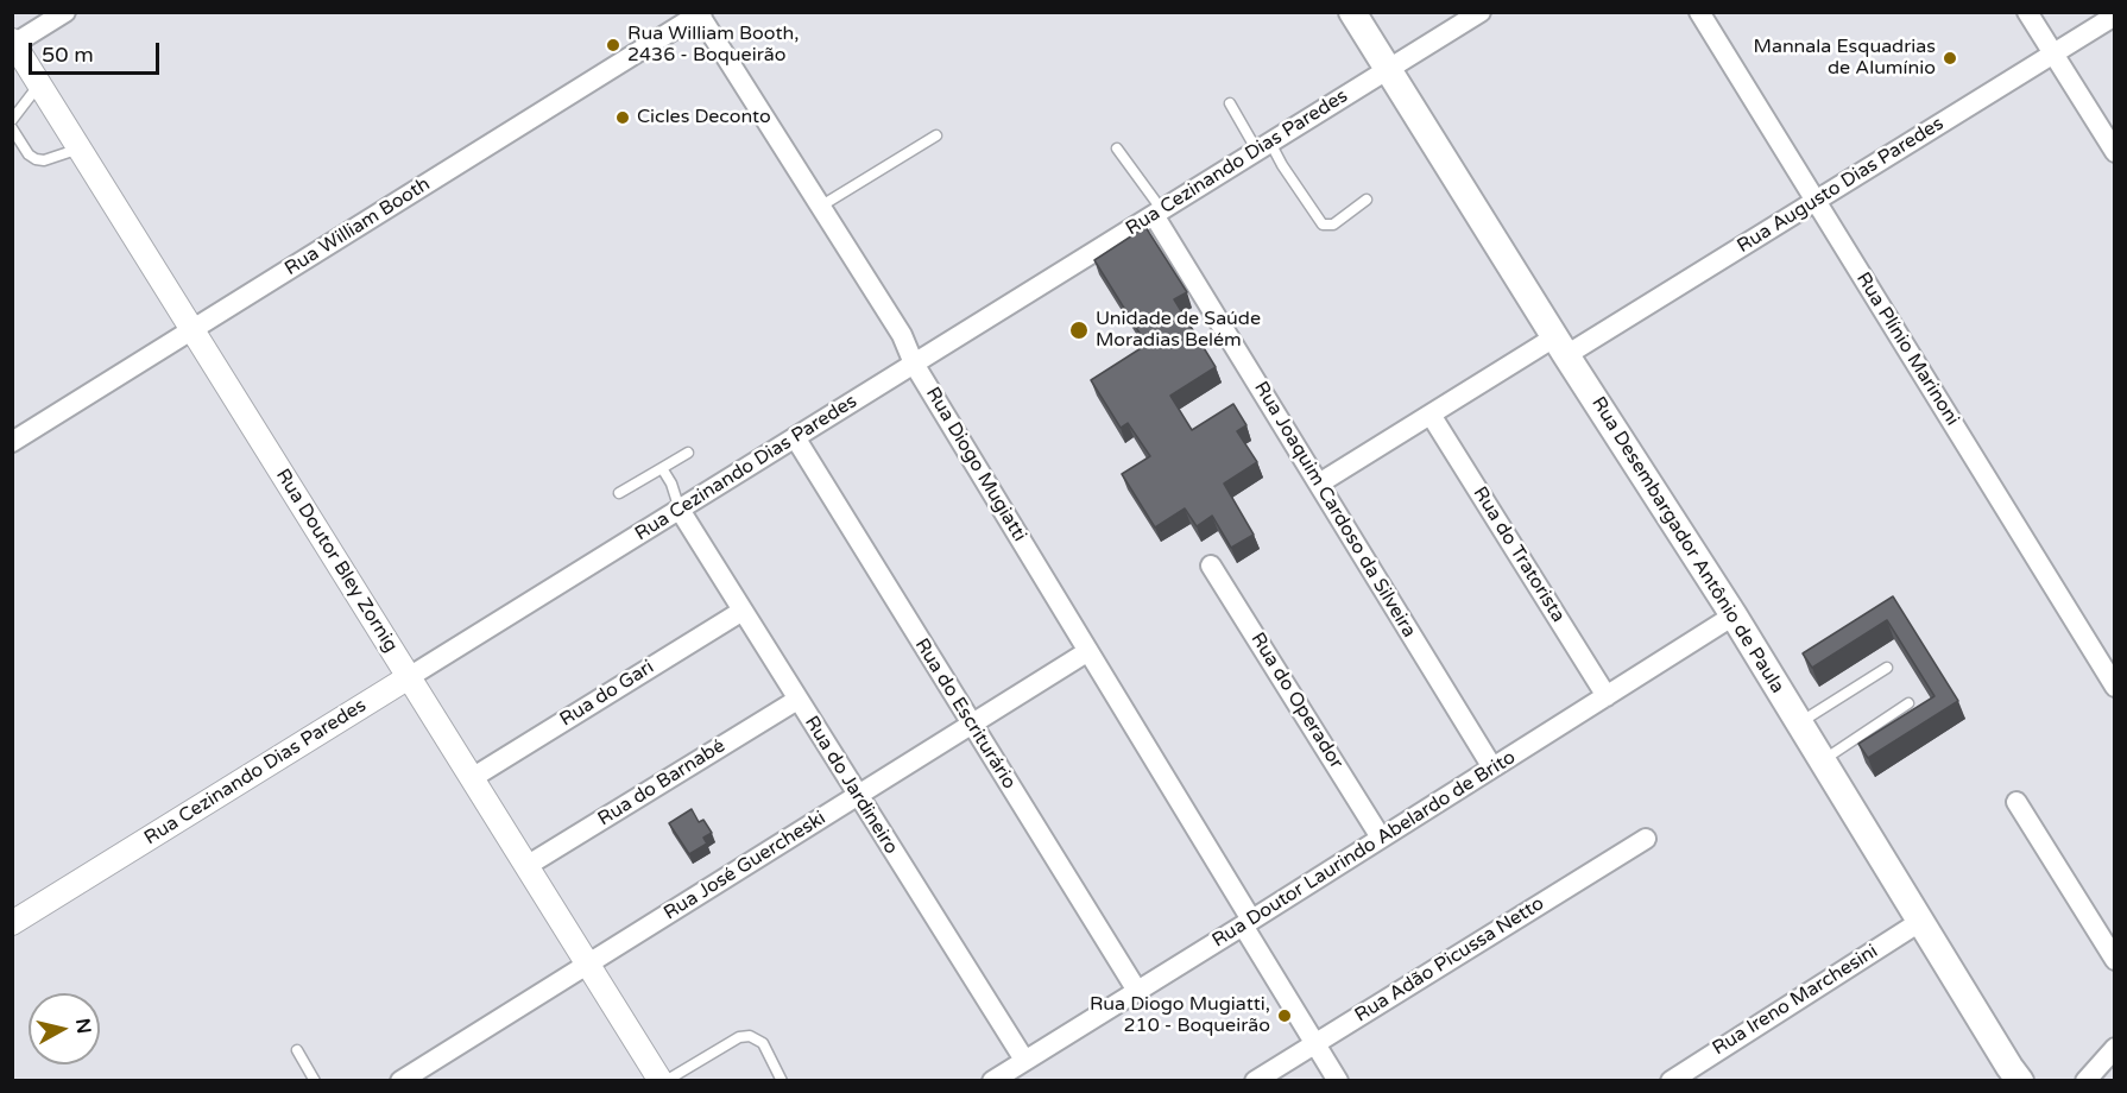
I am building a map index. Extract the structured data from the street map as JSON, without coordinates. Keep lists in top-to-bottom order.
{
  "streets": {
    "main road": ["Rua Desembargador Antônio de Paula"],
    "street": [
      "Rua Cezinando Dias Paredes",
      "Rua Augusto Dias Paredes",
      "Rua William Booth",
      "Rua Plínio Marinoni",
      "Rua Diogo Mugiatti",
      "Rua Joaquim Cardoso da Silveira",
      "Rua do Tratorista",
      "Rua Doutor Bley Zornig",
      "Rua do Gari",
      "Rua do Operador",
      "Rua do Escriturário",
      "Rua do Barnabé",
      "Rua do Jardineiro",
      "Rua Doutor Laurindo Abelardo de Brito",
      "Rua José Guercheski",
      "Rua Adão Picussa Netto",
      "Rua Ireno Marchesini"
    ]
  },
  "crossings": [
    ["Rua Cezinando Dias Paredes", "Rua Diogo Mugiatti"],
    ["Rua Cezinando Dias Paredes", "Rua Joaquim Cardoso da Silveira"],
    ["Rua Cezinando Dias Paredes", "Rua Desembargador Antônio de Paula"],
    ["Rua Cezinando Dias Paredes", "Rua Doutor Bley Zornig"],
    ["Rua Cezinando Dias Paredes", "Rua do Escriturário"],
    ["Rua Cezinando Dias Paredes", "Rua do Jardineiro"],
    ["Rua Augusto Dias Paredes", "Rua Plínio Marinoni"],
    ["Rua Augusto Dias Paredes", "Rua Joaquim Cardoso da Silveira"],
    ["Rua Augusto Dias Paredes", "Rua Desembargador Antônio de Paula"],
    ["Rua Augusto Dias Paredes", "Rua do Tratorista"],
    ["Rua William Booth", "Rua Diogo Mugiatti"],
    ["Rua William Booth", "Rua Doutor Bley Zornig"],
    ["Rua Diogo Mugiatti", "Rua Doutor Laurindo Abelardo de Brito"],
    ["Rua Diogo Mugiatti", "Rua José Guercheski"],
    ["Rua Diogo Mugiatti", "Rua Adão Picussa Netto"],
    ["Rua Joaquim Cardoso da Silveira", "Rua Doutor Laurindo Abelardo de Brito"],
    ["Rua Desembargador Antônio de Paula", "Rua Doutor Laurindo Abelardo de Brito"],
    ["Rua Desembargador Antônio de Paula", "Rua Ireno Marchesini"],
    ["Rua do Tratorista", "Rua Doutor Laurindo Abelardo de Brito"],
    ["Rua Doutor Bley Zornig", "Rua do Gari"],
    ["Rua Doutor Bley Zornig", "Rua do Barnabé"],
    ["Rua Doutor Bley Zornig", "Rua José Guercheski"],
    ["Rua do Gari", "Rua do Jardineiro"],
    ["Rua do Operador", "Rua Doutor Laurindo Abelardo de Brito"],
    ["Rua do Escriturário", "Rua Doutor Laurindo Abelardo de Brito"],
    ["Rua do Escriturário", "Rua José Guercheski"],
    ["Rua do Barnabé", "Rua do Jardineiro"],
    ["Rua do Jardineiro", "Rua Doutor Laurindo Abelardo de Brito"],
    ["Rua do Jardineiro", "Rua José Guercheski"]
  ],
  "places": [
    "Rua William Booth, 2436 - Boqueirão",
    "Mannala Esquadrias de Alumínio",
    "Cicles Deconto",
    "Unidade de Saúde Moradias Belém",
    "Rua Diogo Mugiatti, 210 - Boqueirão"
  ],
  "scale_bar": "50 m",
  "north": "right"
}
